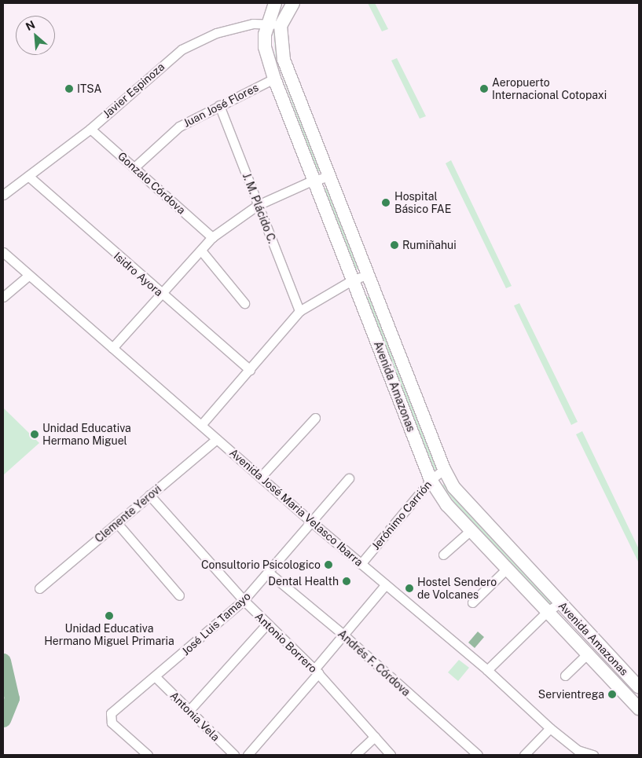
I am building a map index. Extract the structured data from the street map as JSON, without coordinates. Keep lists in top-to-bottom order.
{
  "streets": {
    "main road": ["Avenida Amazonas"],
    "street": [
      "Javier Espinoza",
      "Juan José Flores",
      "Gonzalo Córdova",
      "J. M. Plácido C.",
      "Isidro Ayora",
      "Avenida José Maria Velasco Ibarra",
      "Clemente Yerovi",
      "Jerónimo Carrión",
      "José Luis Tamayo",
      "Antonio Borrero",
      "Andrés F. Córdova",
      "Antonia Vela"
    ]
  },
  "crossings": [
    ["Javier Espinoza", "Gonzalo Córdova"],
    ["Javier Espinoza", "Isidro Ayora"],
    ["Javier Espinoza", "Avenida Amazonas"],
    ["Juan José Flores", "Gonzalo Córdova"],
    ["Juan José Flores", "J. M. Plácido C."],
    ["Juan José Flores", "Avenida Amazonas"],
    ["Avenida Amazonas", "Jerónimo Carrión"],
    ["Avenida José Maria Velasco Ibarra", "Clemente Yerovi"],
    ["Avenida José Maria Velasco Ibarra", "Jerónimo Carrión"],
    ["Avenida José Maria Velasco Ibarra", "José Luis Tamayo"],
    ["Clemente Yerovi", "Antonio Borrero"],
    ["José Luis Tamayo", "Antonio Borrero"],
    ["José Luis Tamayo", "Andrés F. Córdova"],
    ["José Luis Tamayo", "Antonia Vela"]
  ],
  "places": [
    "ITSA",
    "Aeropuerto Internacional Cotopaxi",
    "Hospital Básico FAE",
    "Rumiñahui",
    "Unidad Educativa Hermano Miguel",
    "Consultorio Psicologico",
    "Dental Health",
    "Hostel Sendero de Volcanes",
    "Unidad Educativa Hermano Miguel Primaria",
    "Servientrega"
  ],
  "north": "top left"
}
